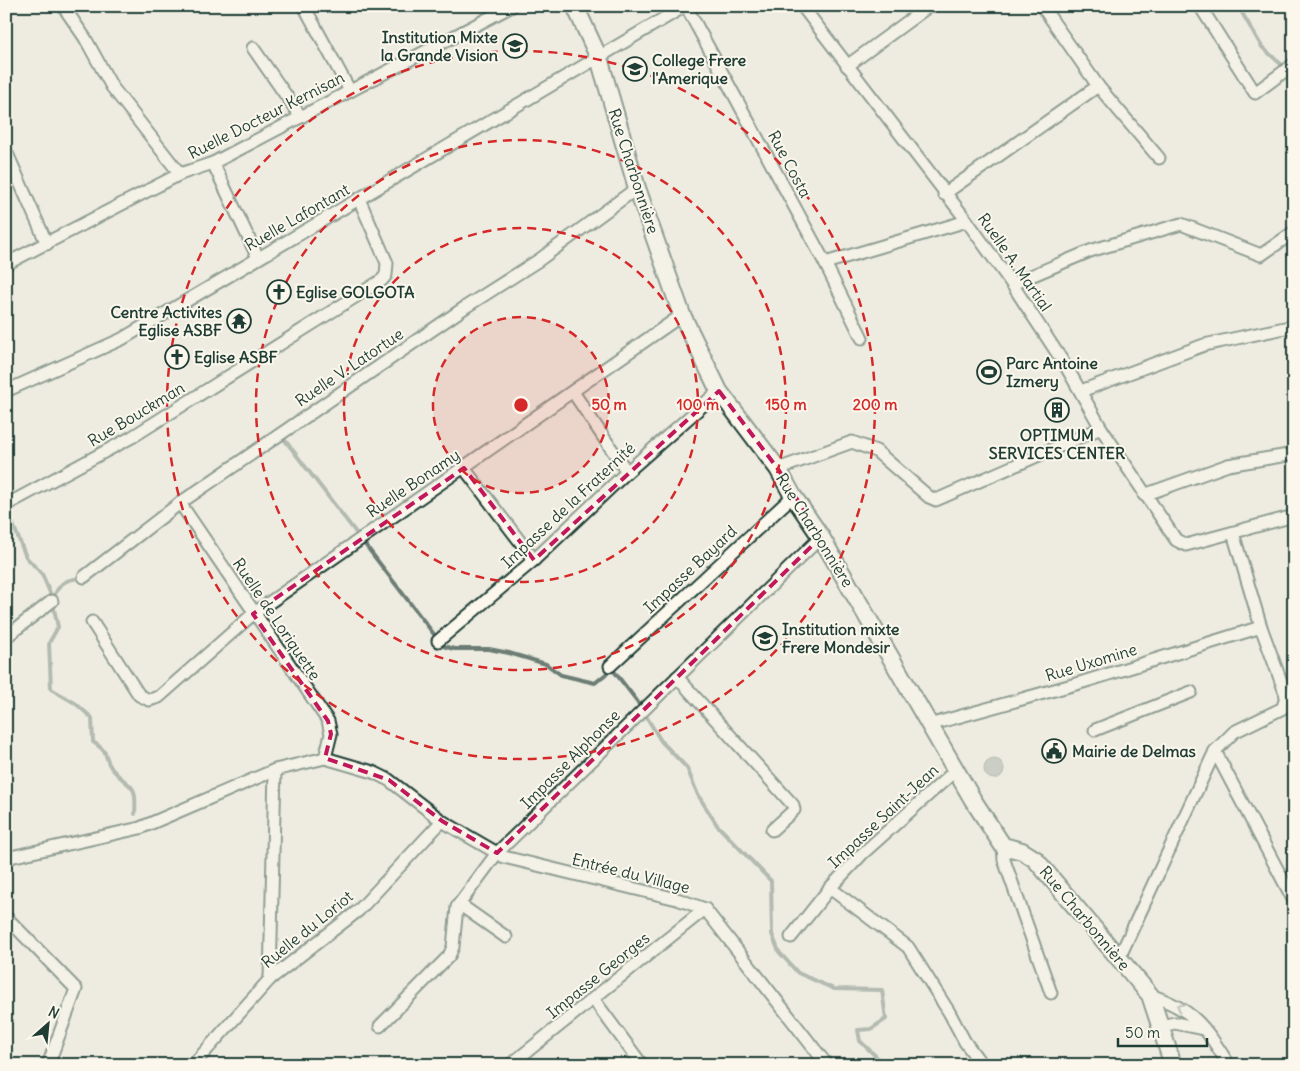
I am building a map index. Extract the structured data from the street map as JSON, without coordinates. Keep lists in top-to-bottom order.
{
  "streets": {
    "street": [
      "Ruelle Docteur Kernisan",
      "Rue Costa",
      "Rue Charbonnière",
      "Ruelle Lafontant",
      "Ruelle A. Martial",
      "Ruelle V. Latortue",
      "Rue Bouckman",
      "Ruelle Bonamy",
      "Impasse de la Fraternité",
      "Impasse Bayard",
      "Ruelle de Loriquette",
      "Rue Uxomine",
      "Impasse Alphonse",
      "Impasse Saint-Jean",
      "Entrée du Village",
      "Ruelle du Loriot",
      "Impasse Georges"
    ]
  },
  "crossings": [
    ["Rue Costa", "Ruelle Lafontant"],
    ["Rue Charbonnière", "Ruelle Lafontant"],
    ["Rue Charbonnière", "Ruelle V. Latortue"],
    ["Rue Charbonnière", "Ruelle Bonamy"],
    ["Rue Charbonnière", "Impasse de la Fraternité"],
    ["Rue Charbonnière", "Impasse Bayard"],
    ["Rue Charbonnière", "Rue Uxomine"],
    ["Rue Charbonnière", "Impasse Alphonse"],
    ["Rue Charbonnière", "Impasse Saint-Jean"],
    ["Ruelle Lafontant", "Rue Bouckman"],
    ["Ruelle V. Latortue", "Ruelle de Loriquette"],
    ["Ruelle Bonamy", "Ruelle de Loriquette"],
    ["Ruelle de Loriquette", "Entrée du Village"],
    ["Impasse Alphonse", "Entrée du Village"],
    ["Entrée du Village", "Ruelle du Loriot"],
    ["Entrée du Village", "Impasse Georges"]
  ],
  "places": {
    "school or university": ["Institution Mixte la Grande Vision", "College Frere l'Amerique", "Institution mixte Frere Mondesir"],
    "church": ["Eglise GOLGOTA", "Eglise ASBF"],
    "temple": ["Centre Activites Eglise ASBF"],
    "sports": ["Parc Antoine Izmery"],
    "building": ["OPTIMUM SERVICES CENTER"],
    "public building": ["Mairie de Delmas"]
  },
  "scale_bar": "50 m",
  "north": "top right",
  "rings": [
    "50 m",
    "100 m",
    "150 m",
    "200 m"
  ]
}
